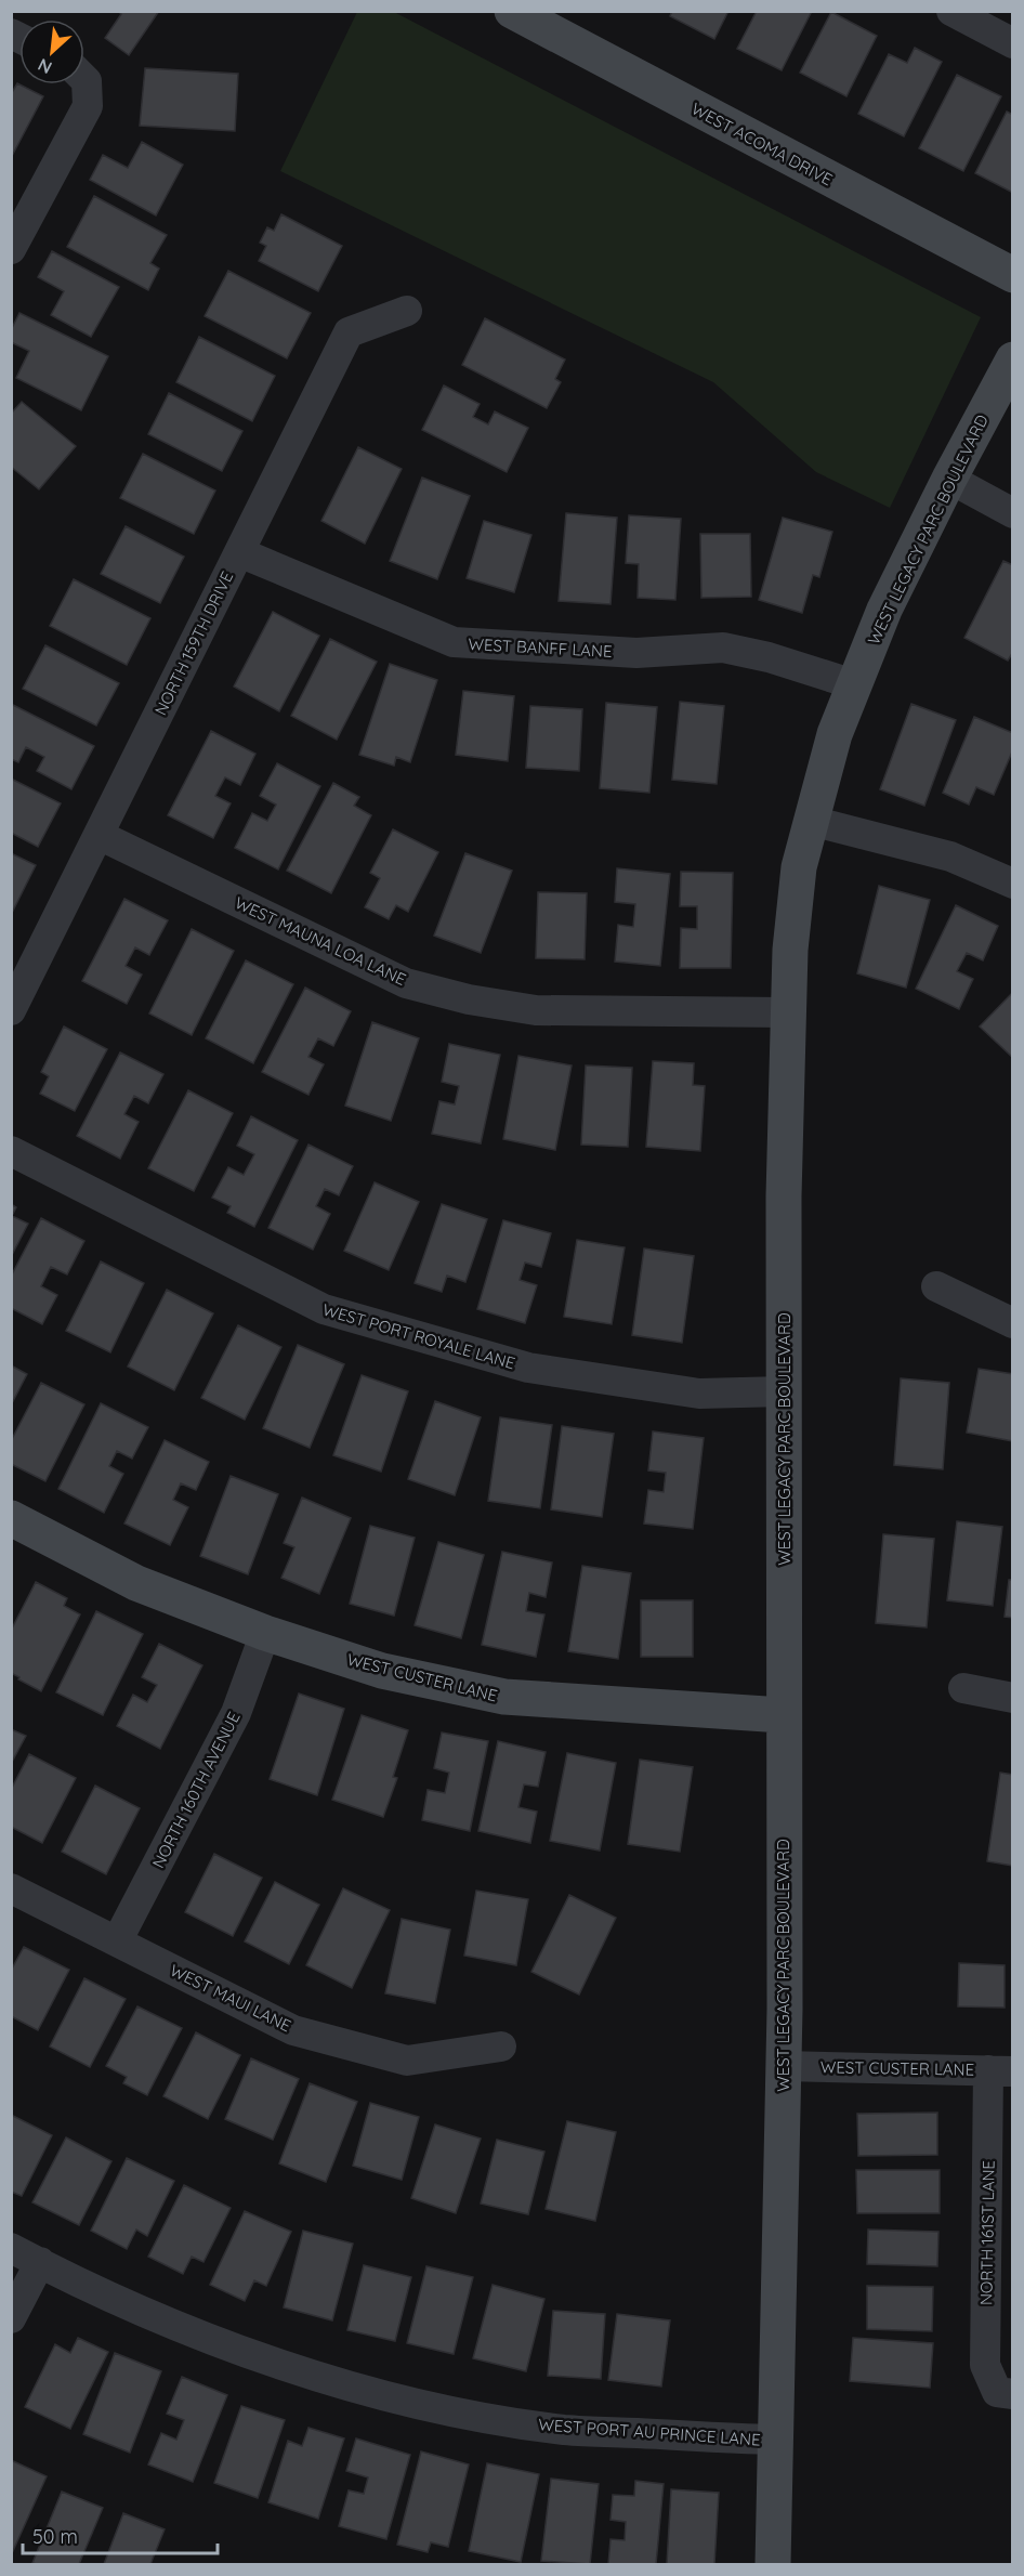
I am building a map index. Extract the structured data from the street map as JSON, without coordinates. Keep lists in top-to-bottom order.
{
  "streets": {
    "street": [
      "WEST ACOMA DRIVE",
      "WEST LEGACY PARC BOULEVARD",
      "NORTH 159TH DRIVE",
      "WEST BANFF LANE",
      "WEST MAUNA LOA LANE",
      "WEST PORT ROYALE LANE",
      "WEST CUSTER LANE",
      "NORTH 160TH AVENUE",
      "WEST MAUI LANE",
      "NORTH 161ST LANE",
      "WEST PORT AU PRINCE LANE"
    ]
  },
  "crossings": [
    ["WEST LEGACY PARC BOULEVARD", "WEST BANFF LANE"],
    ["WEST LEGACY PARC BOULEVARD", "WEST MAUNA LOA LANE"],
    ["WEST LEGACY PARC BOULEVARD", "WEST PORT ROYALE LANE"],
    ["WEST LEGACY PARC BOULEVARD", "WEST CUSTER LANE"],
    ["WEST LEGACY PARC BOULEVARD", "WEST PORT AU PRINCE LANE"],
    ["NORTH 159TH DRIVE", "WEST BANFF LANE"],
    ["NORTH 159TH DRIVE", "WEST MAUNA LOA LANE"],
    ["WEST CUSTER LANE", "NORTH 160TH AVENUE"],
    ["WEST CUSTER LANE", "NORTH 161ST LANE"],
    ["NORTH 160TH AVENUE", "WEST MAUI LANE"]
  ],
  "scale_bar": "50 m",
  "north": "bottom left"
}
